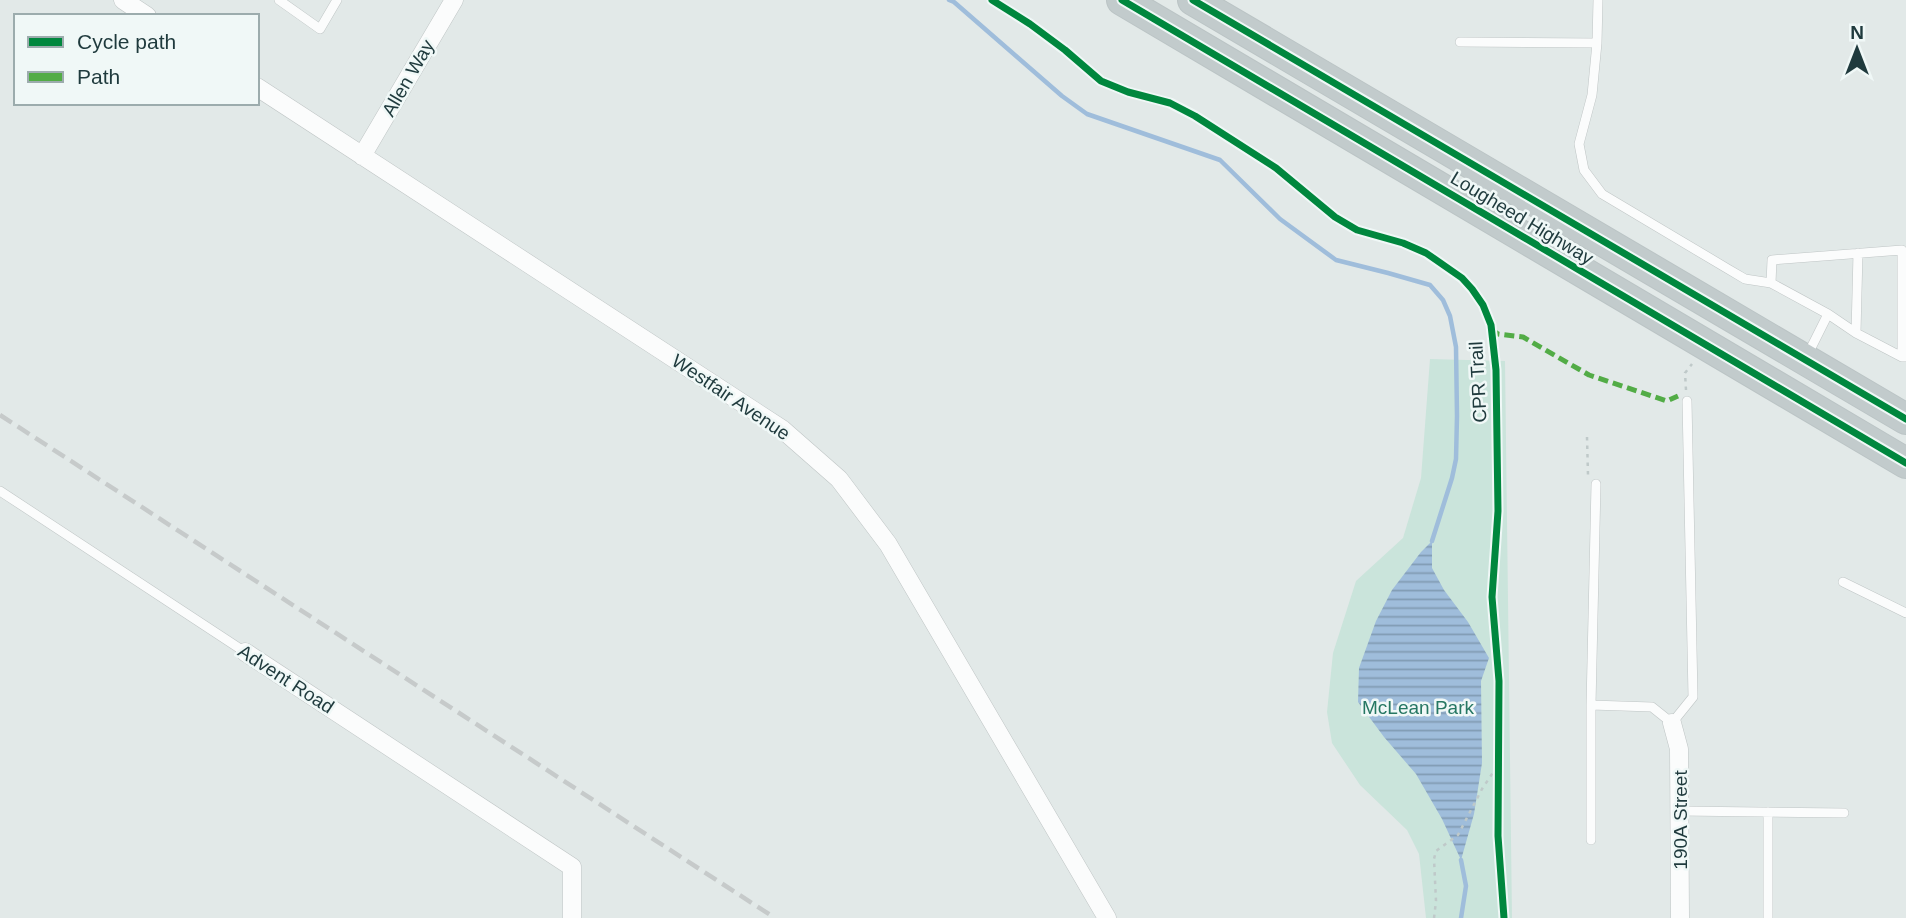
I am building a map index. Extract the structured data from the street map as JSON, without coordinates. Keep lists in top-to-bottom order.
{
  "streets": {
    "highway": ["Lougheed Highway"],
    "street": [
      "Allen Way",
      "Westfair Avenue",
      "Advent Road",
      "190A Street"
    ],
    "cycle path": ["CPR Trail"]
  },
  "crossings": [
    ["Allen Way", "Westfair Avenue"]
  ],
  "parks": ["McLean Park"],
  "legend": ["Cycle path", "Path"],
  "north": "top"
}
